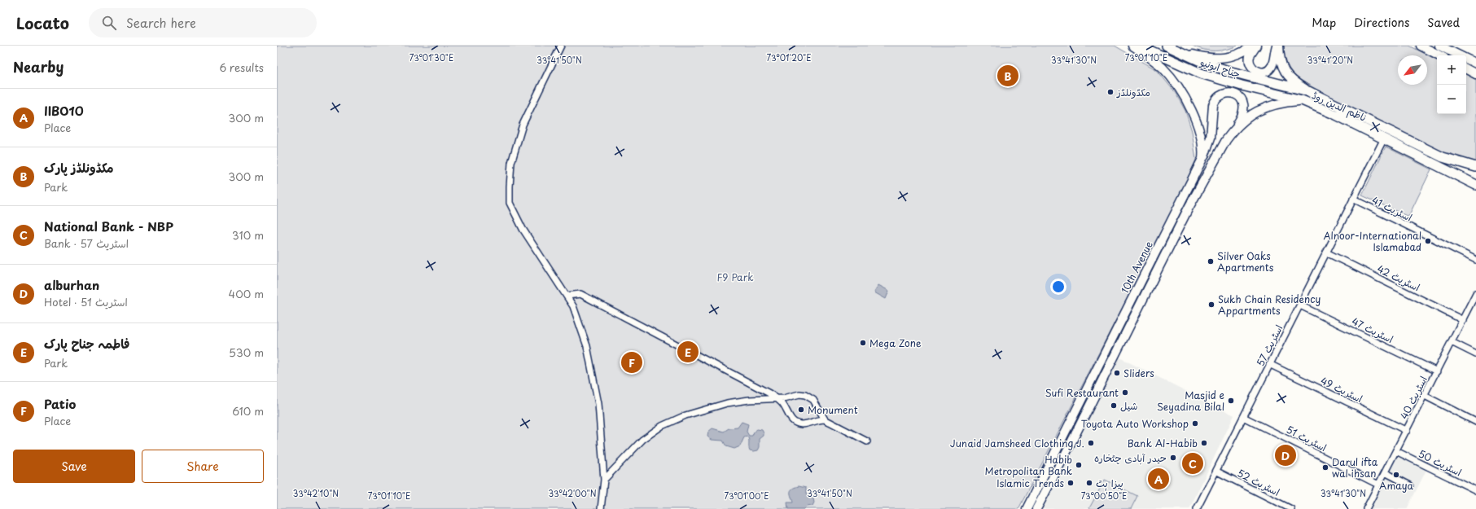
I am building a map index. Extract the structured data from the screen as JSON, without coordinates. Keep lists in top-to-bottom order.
{
  "streets": {
    "main road": ["جناح ایونیو", "ناظم الدین روڈ", "10th Avenue"],
    "street": [
      "اسٹریٹ 41",
      "اسٹریٹ 42",
      "اسٹریٹ 47",
      "اسٹریٹ 57",
      "اسٹریٹ 49",
      "اسٹریٹ 40",
      "اسٹریٹ 51",
      "اسٹریٹ 50",
      "اسٹریٹ 52"
    ]
  },
  "crossings": [
    ["جناح ایونیو", "ناظم الدین روڈ"],
    ["ناظم الدین روڈ", "10th Avenue"],
    ["ناظم الدین روڈ", "اسٹریٹ 57"],
    ["اسٹریٹ 41", "اسٹریٹ 57"],
    ["اسٹریٹ 42", "اسٹریٹ 57"],
    ["اسٹریٹ 42", "اسٹریٹ 40"],
    ["اسٹریٹ 47", "اسٹریٹ 57"],
    ["اسٹریٹ 47", "اسٹریٹ 40"],
    ["اسٹریٹ 57", "اسٹریٹ 49"],
    ["اسٹریٹ 57", "اسٹریٹ 51"],
    ["اسٹریٹ 57", "اسٹریٹ 52"],
    ["اسٹریٹ 49", "اسٹریٹ 40"],
    ["اسٹریٹ 40", "اسٹریٹ 51"],
    ["اسٹریٹ 40", "اسٹریٹ 50"]
  ],
  "parks": ["F9 Park"],
  "places": [
    "مکڈونلڈز",
    "Alnoor-International Islamabad",
    "Silver Oaks Apartments",
    "Sukh Chain Residency Appartments",
    "Mega Zone",
    "Sliders",
    "Sufi Restaurant",
    "Masjid e Seyadina Bilal",
    "شیل",
    "Monument",
    "Toyota Auto Workshop",
    "Junaid Jamsheed Clothing J.",
    "Bank Al-Habib",
    "حیدر آبادی چٹخارہ",
    "Habib Metropolitan Bank",
    "Darul ifta wal ihsan",
    "Amaya",
    "Islamic Trends",
    "پیزا ہٹ"
  ],
  "north": "bottom left",
  "page": {
    "header": "Locato",
    "search": "Search here",
    "nav": ["Map", "Directions", "Saved"],
    "heading": ["Nearby", "6 results"],
    "map_buttons": ["+", "−"],
    "pins": [
      "B",
      "E",
      "F",
      "D",
      "C",
      "A"
    ],
    "list": [
      {
        "mark": "A",
        "name": "IIB010",
        "note": "Place",
        "value": "300 m"
      },
      {
        "mark": "B",
        "name": "مکڈونلڈز پارک",
        "note": "Park",
        "value": "300 m"
      },
      {
        "mark": "C",
        "name": "National Bank - NBP",
        "note": "Bank · اسٹریٹ 57",
        "value": "310 m"
      },
      {
        "mark": "D",
        "name": "alburhan",
        "note": "Hotel · اسٹریٹ 51",
        "value": "400 m"
      },
      {
        "mark": "E",
        "name": "فاطمہ جناح پارک",
        "note": "Park",
        "value": "530 m"
      },
      {
        "mark": "F",
        "name": "Patio",
        "note": "Place",
        "value": "610 m"
      }
    ],
    "buttons": ["Save", "Share"]
  },
  "coordinates": [
    "73°01'30\"E",
    "73°01'20\"E",
    "73°01'10\"E",
    "33°41'20\"N",
    "33°41'50\"N",
    "33°41'30\"N",
    "33°42'10\"N",
    "33°42'00\"N",
    "73°01'00\"E",
    "73°00'50\"E"
  ]
}
